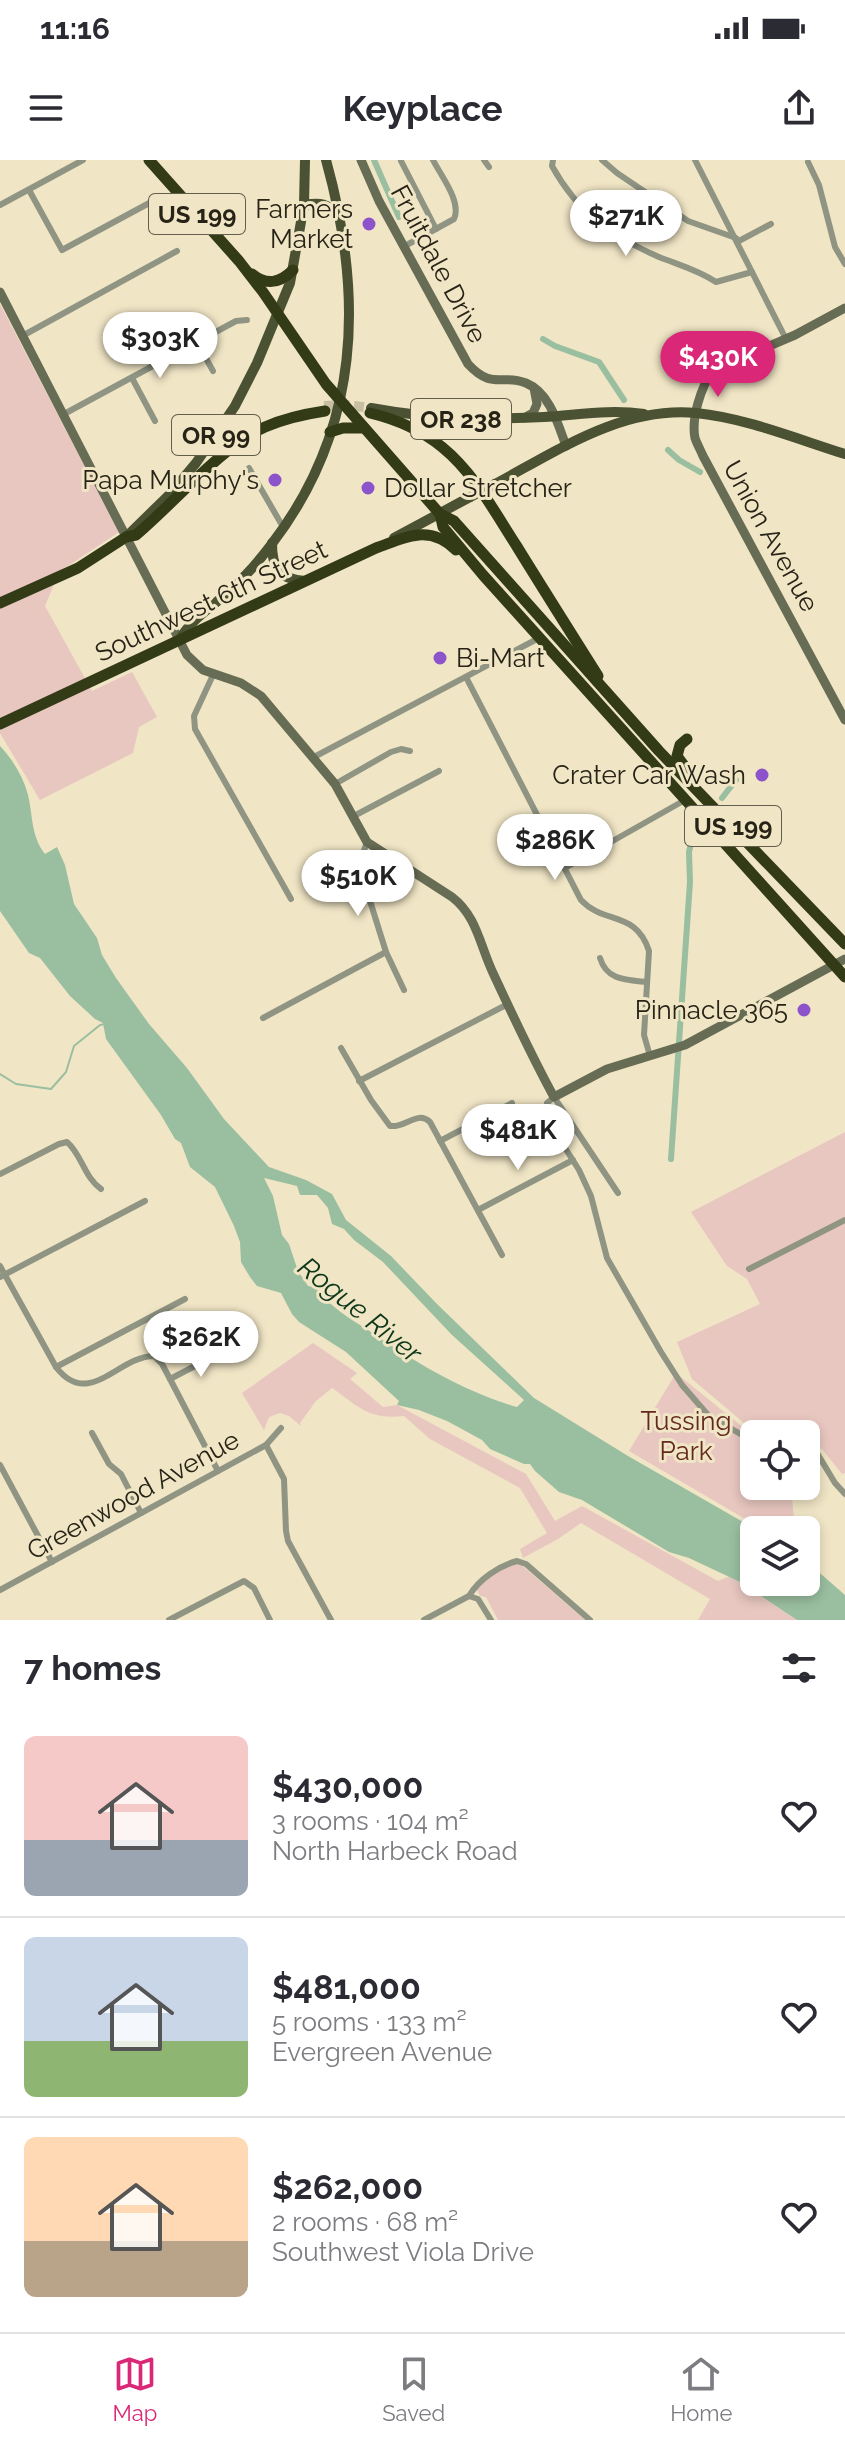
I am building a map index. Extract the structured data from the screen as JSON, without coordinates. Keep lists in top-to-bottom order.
{
  "streets": {
    "highway": [
      "US 199",
      "OR 238",
      "OR 99",
      "Southwest 6th Street"
    ],
    "street": ["Fruitdale Drive", "Union Avenue", "Greenwood Avenue"]
  },
  "crossings": [
    ["US 199", "OR 238"],
    ["US 199", "OR 99"],
    ["US 199", "Southwest 6th Street"],
    ["OR 238", "Union Avenue"],
    ["OR 238", "Southwest 6th Street"]
  ],
  "water": ["Rogue River"],
  "parks": ["Tussing Park"],
  "places": [
    "Farmers Market",
    "Papa Murphy's",
    "Dollar Stretcher",
    "Bi-Mart",
    "Crater Car Wash",
    "Pinnacle 365"
  ],
  "page": {
    "status": "11:16",
    "header": "Keyplace",
    "price": [
      "$271K",
      "$303K",
      "$430K",
      "$286K",
      "$510K",
      "$481K",
      "$262K"
    ],
    "heading": "7 homes",
    "list": [
      {
        "name": "$430,000",
        "note": "3 rooms · 104 m² · North Harbeck Road"
      },
      {
        "name": "$481,000",
        "note": "5 rooms · 133 m² · Evergreen Avenue"
      },
      {
        "name": "$262,000",
        "note": "2 rooms · 68 m² · Southwest Viola Drive"
      }
    ],
    "tabs": ["Map", "Saved", "Home"]
  }
}
